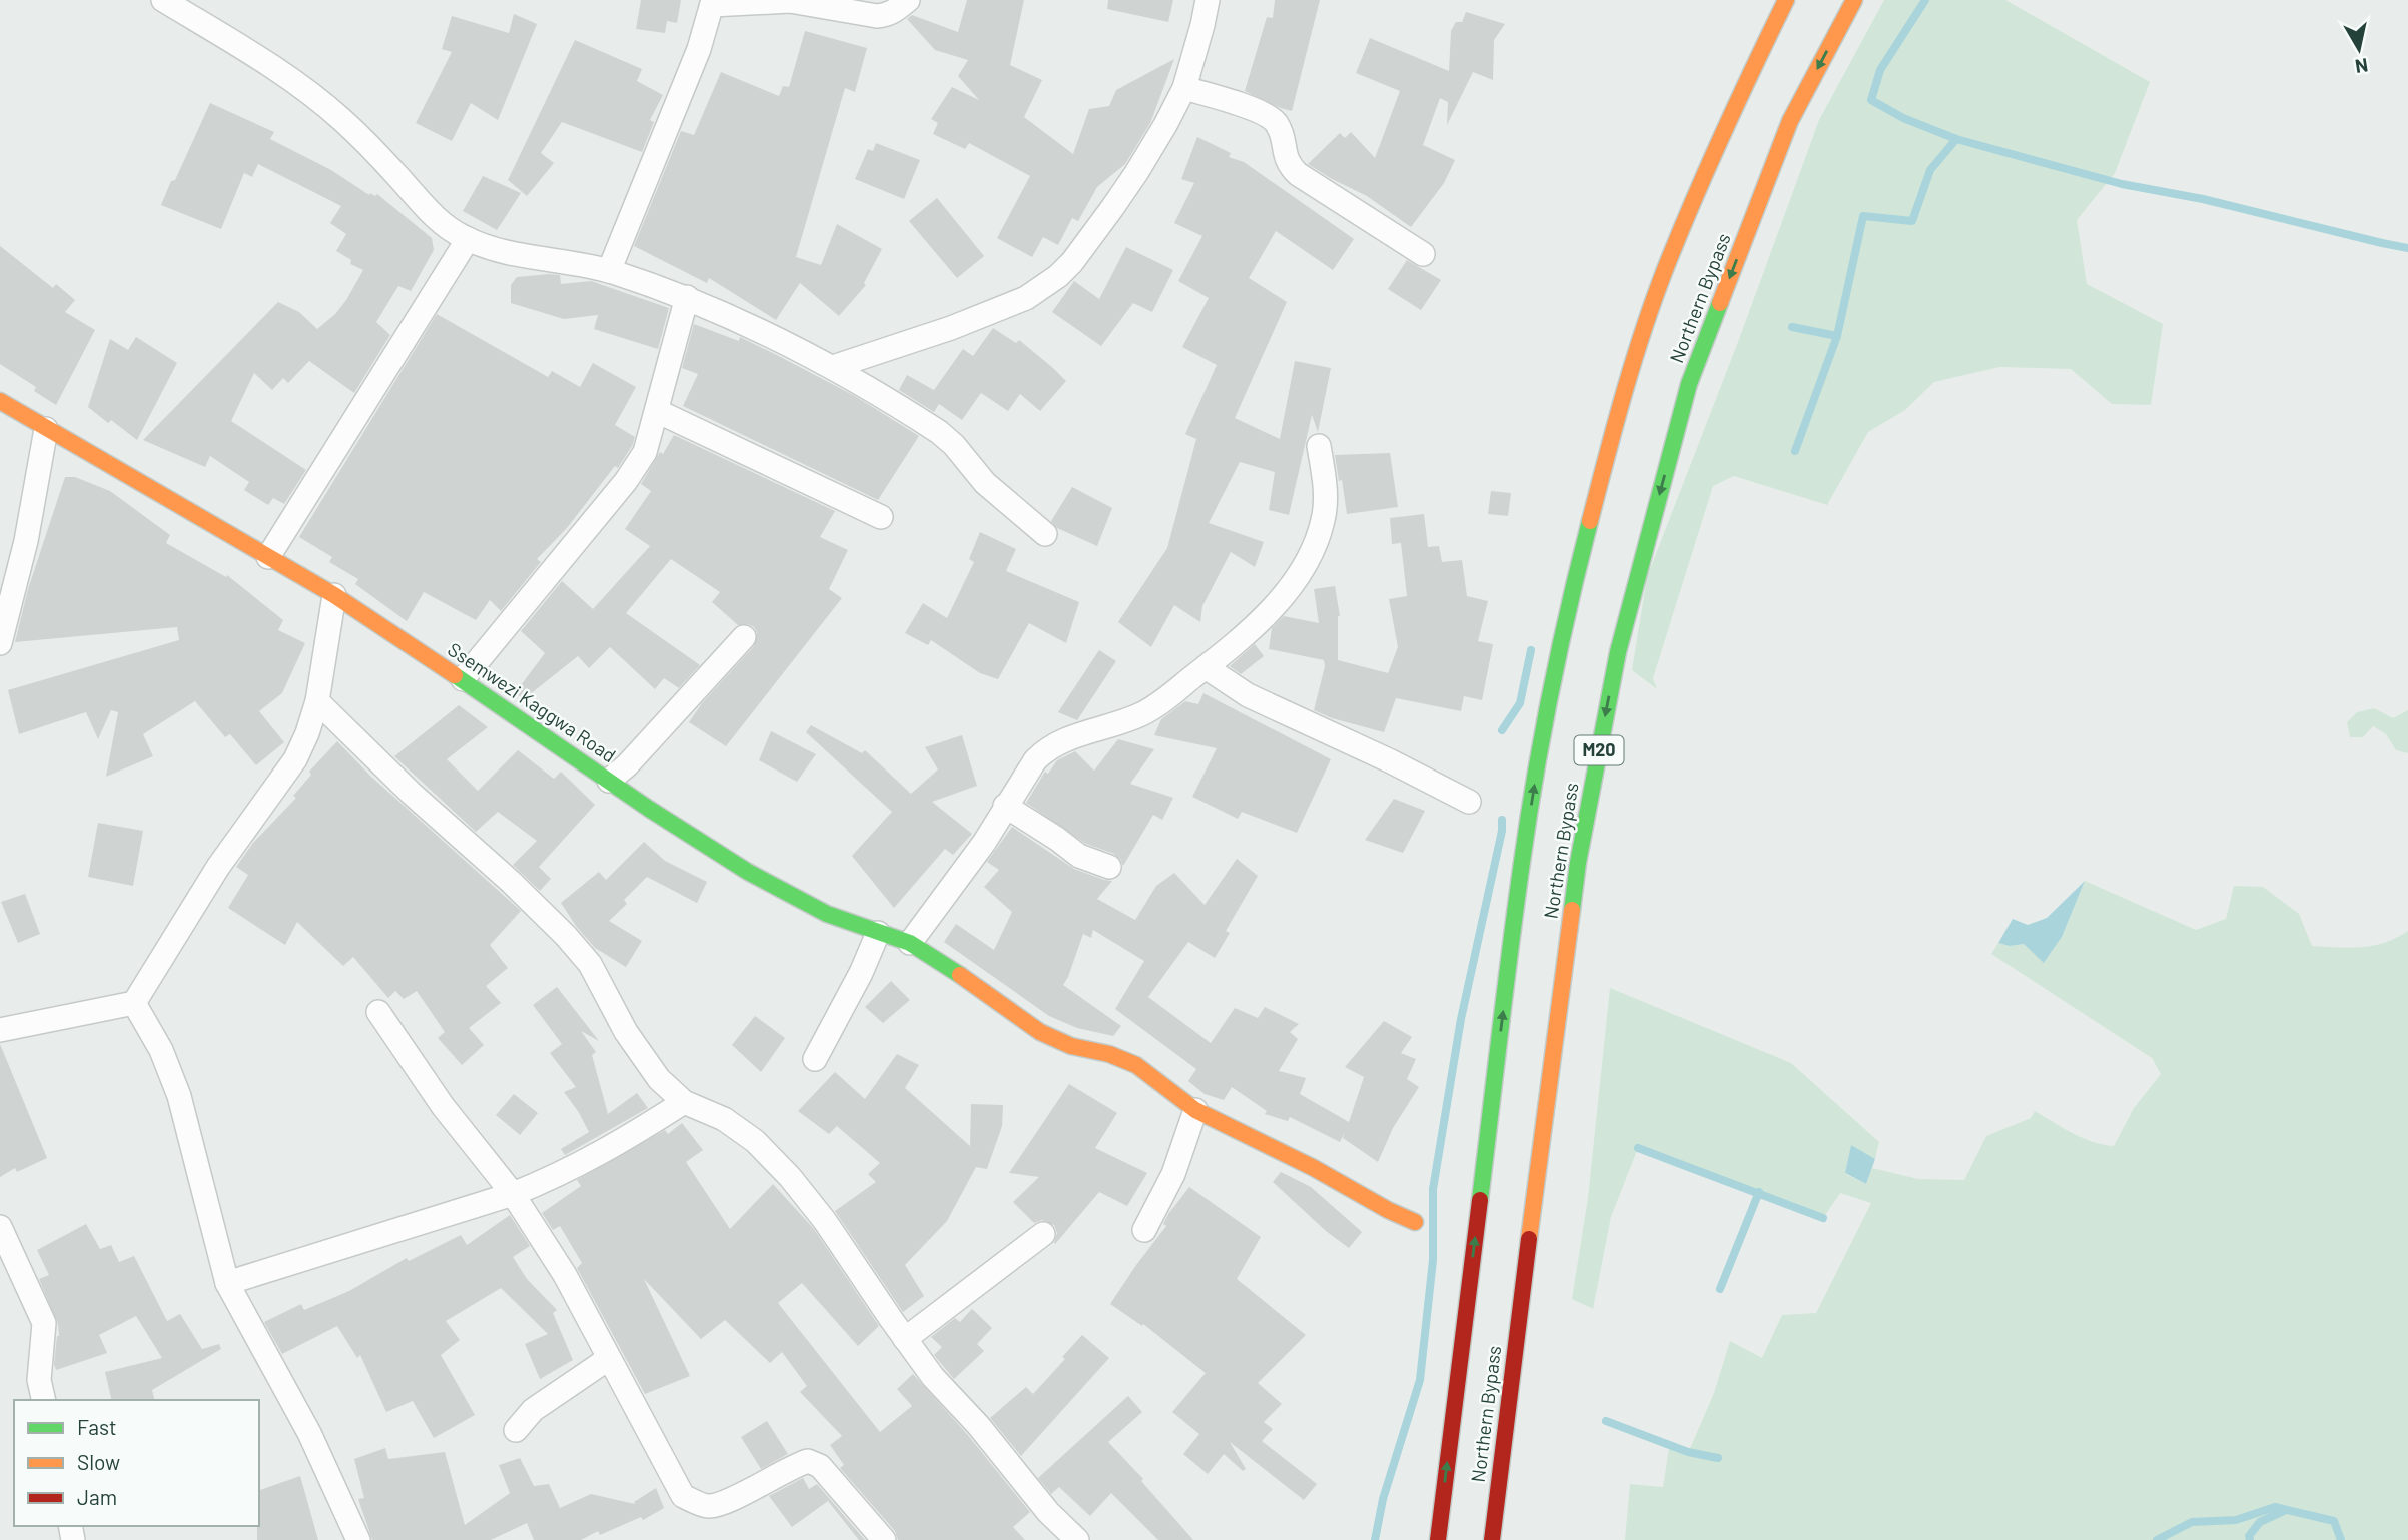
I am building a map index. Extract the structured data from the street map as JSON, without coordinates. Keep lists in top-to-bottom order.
{
  "streets": {
    "main road": ["Northern Bypass", "Ssemwezi Kaggwa Road", "M20"]
  },
  "legend": ["Fast", "Slow", "Jam"],
  "north": "bottom"
}
